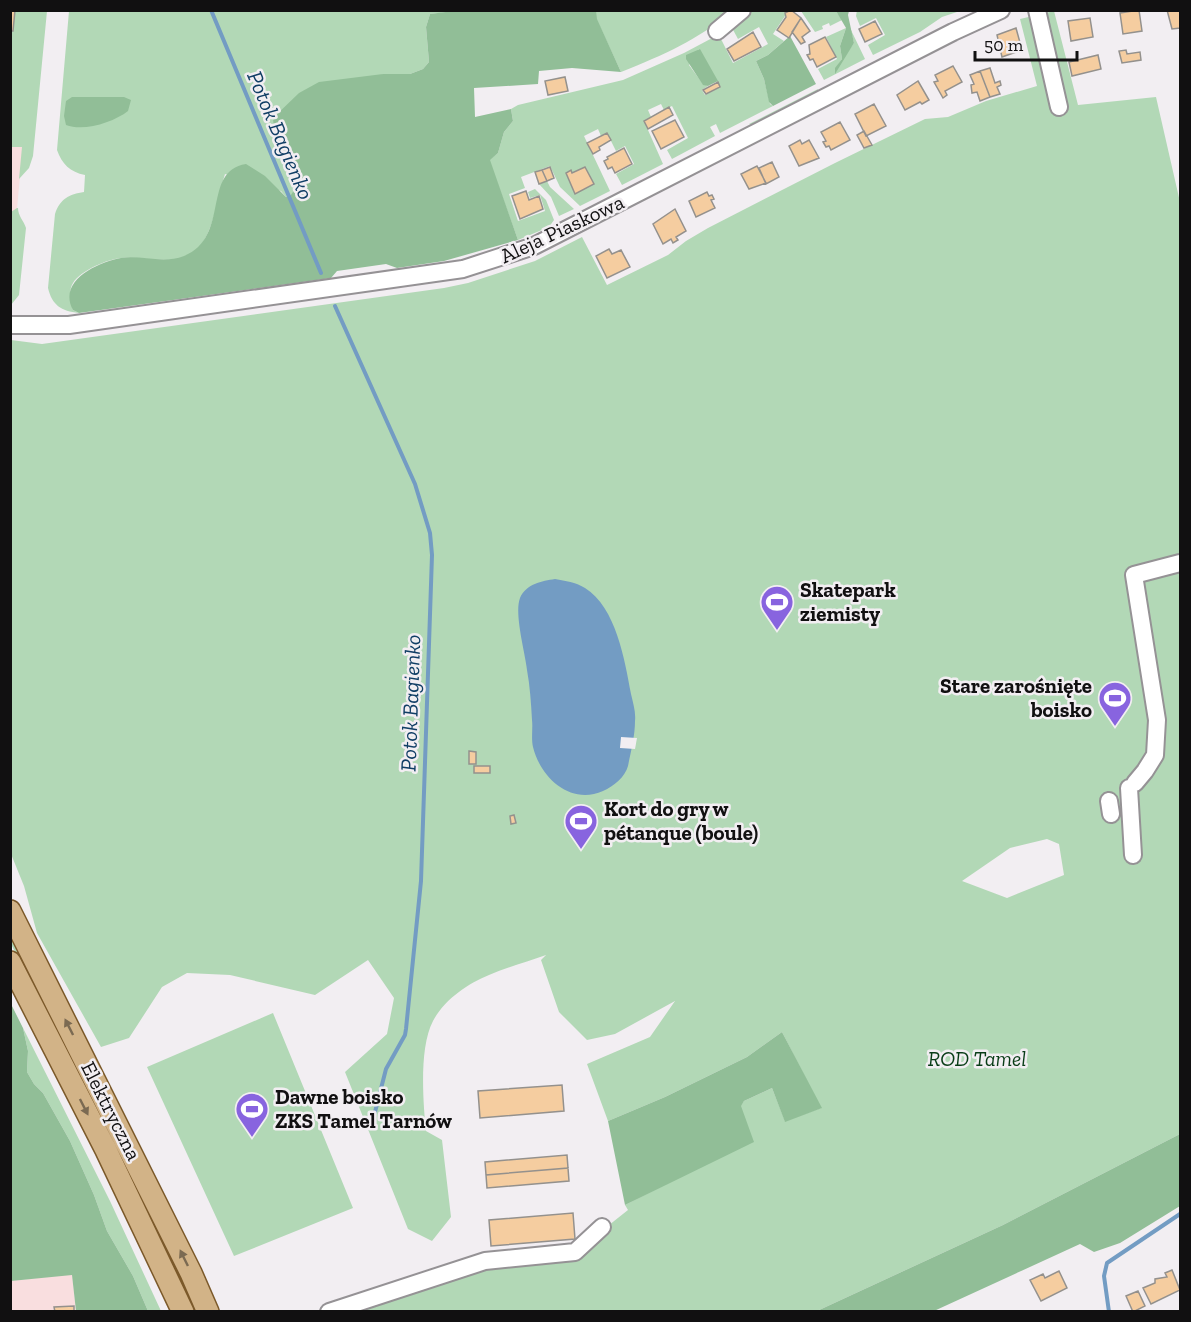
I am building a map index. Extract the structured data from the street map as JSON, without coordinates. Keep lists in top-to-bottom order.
{
  "streets": {
    "main road": ["Elektryczna"],
    "street": ["Aleja Piaskowa"]
  },
  "water": ["Potok Bagienko"],
  "parks": ["ROD Tamel"],
  "places": {
    "sports": [
      "Skatepark ziemisty",
      "Stare zarośnięte boisko",
      "Kort do gry w pétanque (boule)",
      "Dawne boisko ZKS Tamel Tarnów"
    ]
  },
  "scale_bar": "50 m"
}
